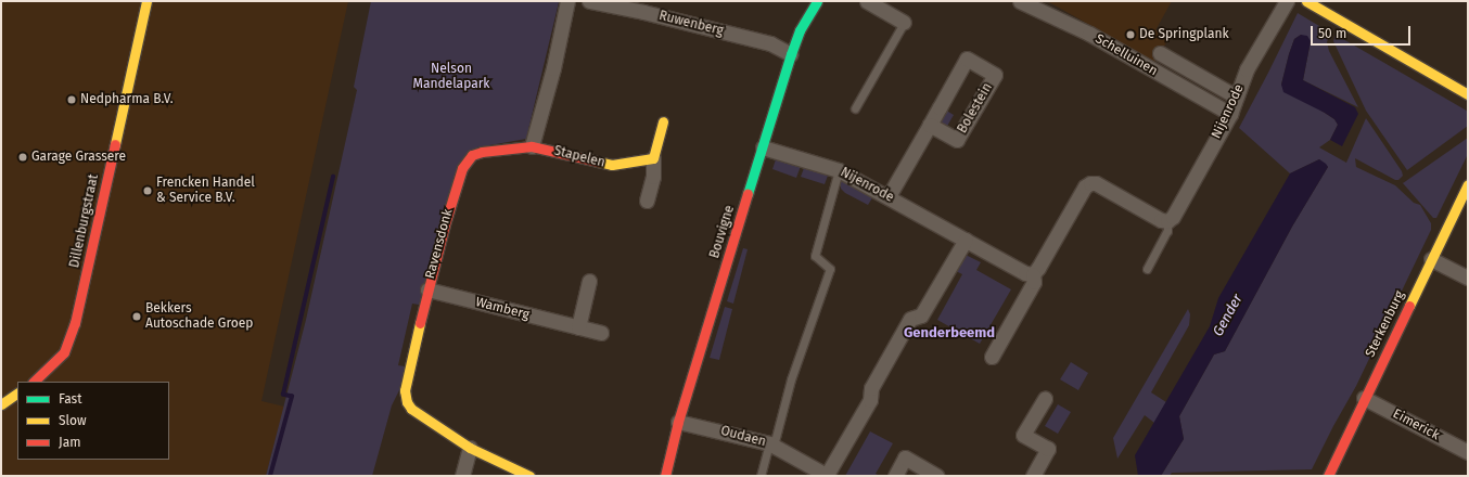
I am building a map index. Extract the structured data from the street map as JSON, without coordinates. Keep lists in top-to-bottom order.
{
  "streets": {
    "street": [
      "Ruwenberg",
      "Schelluinen",
      "Bolestein",
      "Nijenrode",
      "Stapelen",
      "Dillenburgstraat",
      "Bouvigne",
      "Ravensdonk",
      "Wamberg",
      "Sterkenburg",
      "Eimerick",
      "Oudaen"
    ]
  },
  "crossings": [
    ["Ruwenberg", "Bouvigne"],
    ["Schelluinen", "Nijenrode"],
    ["Bolestein", "Nijenrode"],
    ["Nijenrode", "Bouvigne"],
    ["Nijenrode", "Oudaen"],
    ["Stapelen", "Ravensdonk"],
    ["Bouvigne", "Oudaen"],
    ["Ravensdonk", "Wamberg"],
    ["Sterkenburg", "Eimerick"]
  ],
  "districts": ["Genderbeemd"],
  "water": ["Gender"],
  "parks": ["Nelson Mandelapark"],
  "places": [
    "De Springplank",
    "Nedpharma B.V.",
    "Garage Grassere",
    "Frencken Handel & Service B.V.",
    "Bekkers Autoschade Groep"
  ],
  "legend": ["Fast", "Slow", "Jam"],
  "scale_bar": "50 m"
}
